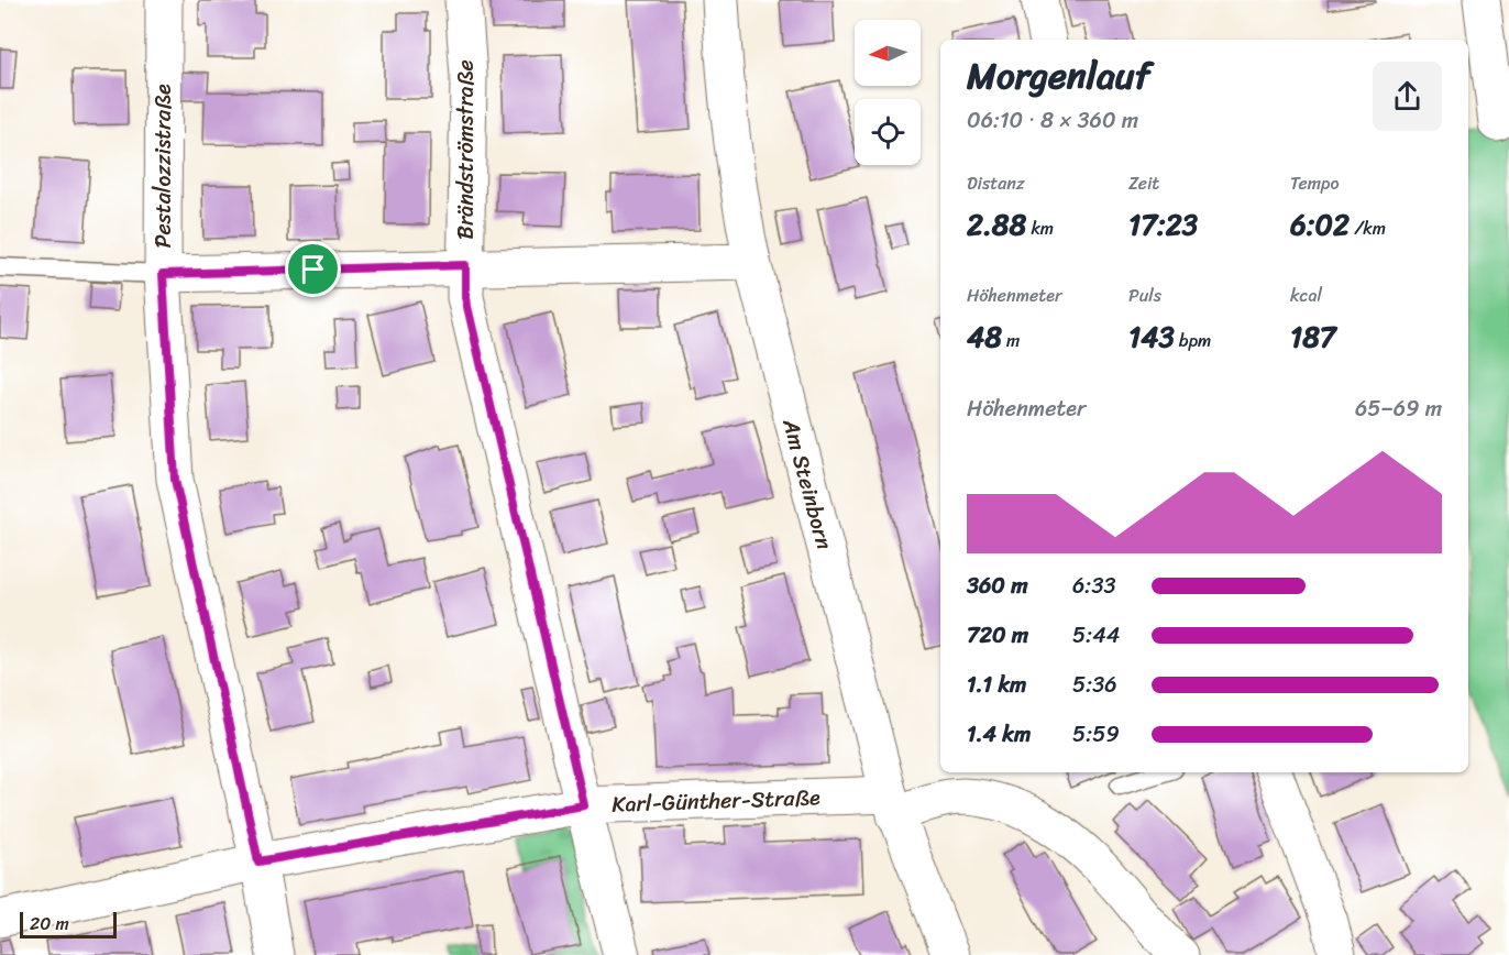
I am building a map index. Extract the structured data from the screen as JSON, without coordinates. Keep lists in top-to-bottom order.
{
  "streets": {
    "street": [
      "Brändströmstraße",
      "Pestalozzistraße",
      "Am Steinborn",
      "Karl-Günther-Straße"
    ]
  },
  "crossings": [
    ["Brändströmstraße", "Karl-Günther-Straße"],
    ["Pestalozzistraße", "Karl-Günther-Straße"],
    ["Am Steinborn", "Karl-Günther-Straße"]
  ],
  "scale_bar": "20 m",
  "north": "left",
  "page": {
    "heading": ["Morgenlauf", "06:10 · 8 × 360 m"],
    "stats": [
      ["Distanz", "2.88 km"],
      ["Zeit", "17:23"],
      ["Tempo", "6:02 /km"],
      ["Höhenmeter", "48 m"],
      ["Puls", "143 bpm"],
      ["kcal", "187"]
    ],
    "chart": ["Höhenmeter", "65–69 m"],
    "list": [
      {
        "name": "360 m",
        "note": "6:33"
      },
      {
        "name": "720 m",
        "note": "5:44"
      },
      {
        "name": "1.1 km",
        "note": "5:36"
      },
      {
        "name": "1.4 km",
        "note": "5:59"
      }
    ],
    "scale": "20 m"
  }
}
